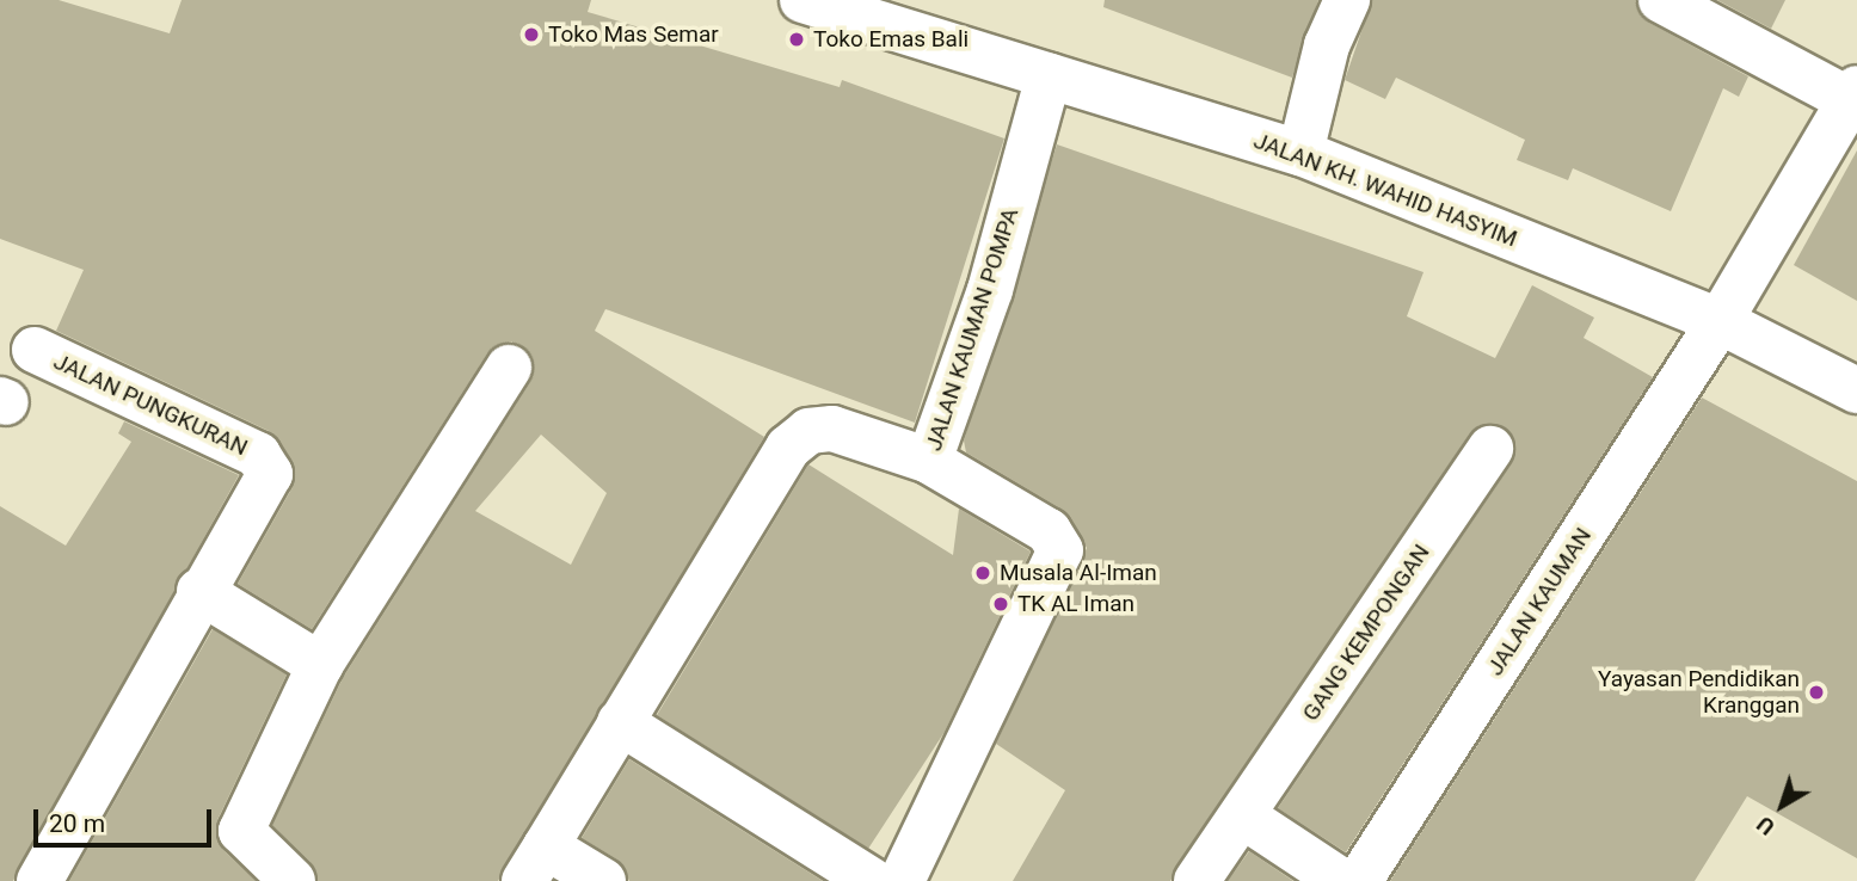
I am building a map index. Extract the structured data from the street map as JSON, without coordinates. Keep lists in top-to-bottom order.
{
  "streets": {
    "street": [
      "JALAN KH. WAHID HASYIM",
      "JALAN KAUMAN POMPA",
      "JALAN PUNGKURAN",
      "JALAN KAUMAN",
      "GANG KEMPONGAN"
    ]
  },
  "crossings": [
    ["JALAN KH. WAHID HASYIM", "JALAN KAUMAN POMPA"],
    ["JALAN KH. WAHID HASYIM", "JALAN KAUMAN"]
  ],
  "places": [
    "Toko Mas Semar",
    "Toko Emas Bali",
    "Musala Al-Iman",
    "TK AL Iman",
    "Yayasan Pendidikan Kranggan"
  ],
  "scale_bar": "20 m",
  "north": "bottom left"
}
